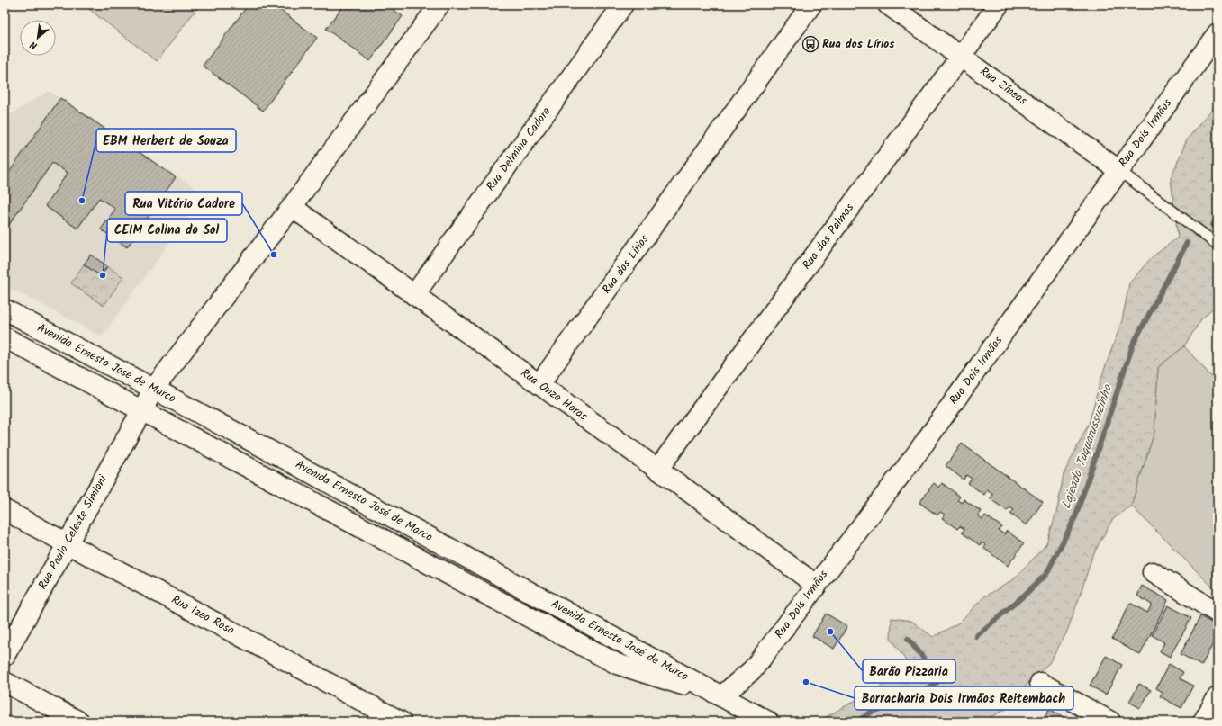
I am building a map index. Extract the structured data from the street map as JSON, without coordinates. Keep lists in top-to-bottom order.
{
  "streets": {
    "street": [
      "Rua Zíneas",
      "Rua Dois Irmãos",
      "Rua Delmina Cadore",
      "Rua das Palmas",
      "Rua dos Lírios",
      "Avenida Ernesto José de Marco",
      "Rua Onze Horas",
      "Rua Paulo Celeste Simioni",
      "Rua Izeo Rosa"
    ]
  },
  "crossings": [
    ["Rua Zíneas", "Rua Dois Irmãos"],
    ["Rua Zíneas", "Rua das Palmas"],
    ["Rua Dois Irmãos", "Avenida Ernesto José de Marco"],
    ["Rua Dois Irmãos", "Rua Onze Horas"],
    ["Rua Delmina Cadore", "Rua Onze Horas"],
    ["Rua das Palmas", "Rua Onze Horas"],
    ["Rua dos Lírios", "Rua Onze Horas"],
    ["Avenida Ernesto José de Marco", "Rua Paulo Celeste Simioni"],
    ["Rua Onze Horas", "Rua Paulo Celeste Simioni"],
    ["Rua Paulo Celeste Simioni", "Rua Izeo Rosa"]
  ],
  "water": ["Lajeado Taquarussuzinho"],
  "places": {
    "bus stop": ["Rua dos Lírios"],
    "other": [
      "EBM Herbert de Souza",
      "Rua Vitório Cadore",
      "CEIM Colina do Sol",
      "Barão Pizzaria",
      "Borracharia Dois Irmãos Reitembach"
    ]
  },
  "north": "bottom left"
}
